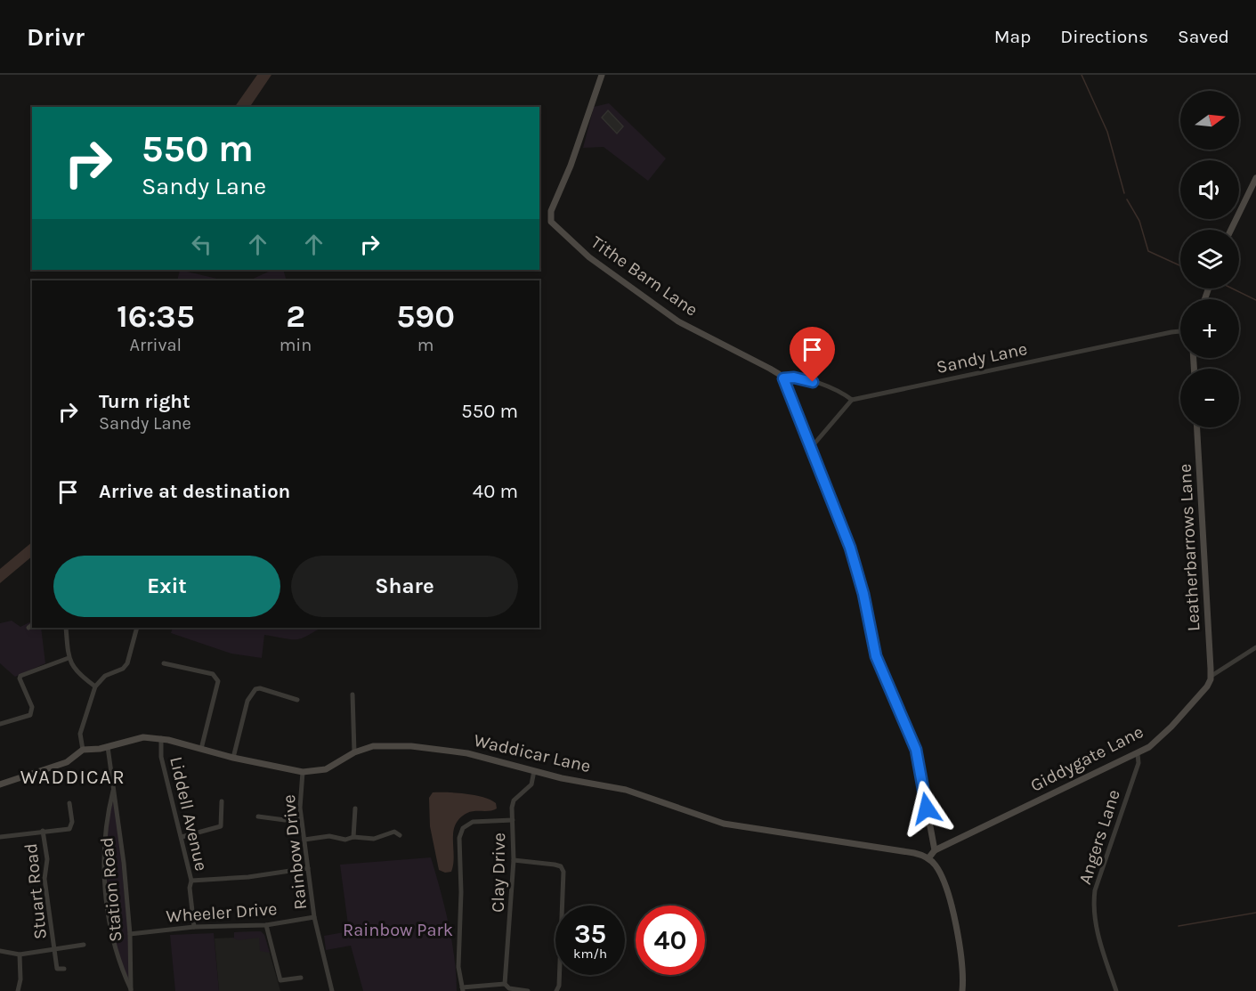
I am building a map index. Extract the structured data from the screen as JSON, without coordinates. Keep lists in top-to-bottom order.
{
  "streets": {
    "street": [
      "Tithe Barn Lane",
      "Sandy Lane",
      "Leatherbarrows Lane",
      "Waddicar Lane",
      "Giddygate Lane",
      "Liddell Avenue",
      "Angers Lane",
      "Rainbow Drive",
      "Clay Drive",
      "Station Road",
      "Stuart Road",
      "Wheeler Drive"
    ]
  },
  "crossings": [
    ["Leatherbarrows Lane", "Giddygate Lane"],
    ["Waddicar Lane", "Liddell Avenue"],
    ["Waddicar Lane", "Rainbow Drive"],
    ["Waddicar Lane", "Clay Drive"],
    ["Waddicar Lane", "Station Road"],
    ["Giddygate Lane", "Angers Lane"],
    ["Liddell Avenue", "Wheeler Drive"],
    ["Rainbow Drive", "Wheeler Drive"],
    ["Station Road", "Wheeler Drive"]
  ],
  "districts": ["WADDICAR"],
  "parks": ["Rainbow Park"],
  "north": "right",
  "page": {
    "header": "Drivr",
    "nav": ["Map", "Directions", "Saved"],
    "map_buttons": ["+", "−"],
    "turn": ["550 m", "Sandy Lane"],
    "eta": [
      "16:35",
      "Arrival",
      "2",
      "min",
      "590",
      "m"
    ],
    "list": [
      {
        "name": "Turn right",
        "note": "Sandy Lane",
        "value": "550 m"
      },
      {
        "name": "Arrive at destination",
        "value": "40 m"
      }
    ],
    "buttons": ["Exit", "Share"],
    "speed": "35 km/h",
    "limit": "40"
  }
}
